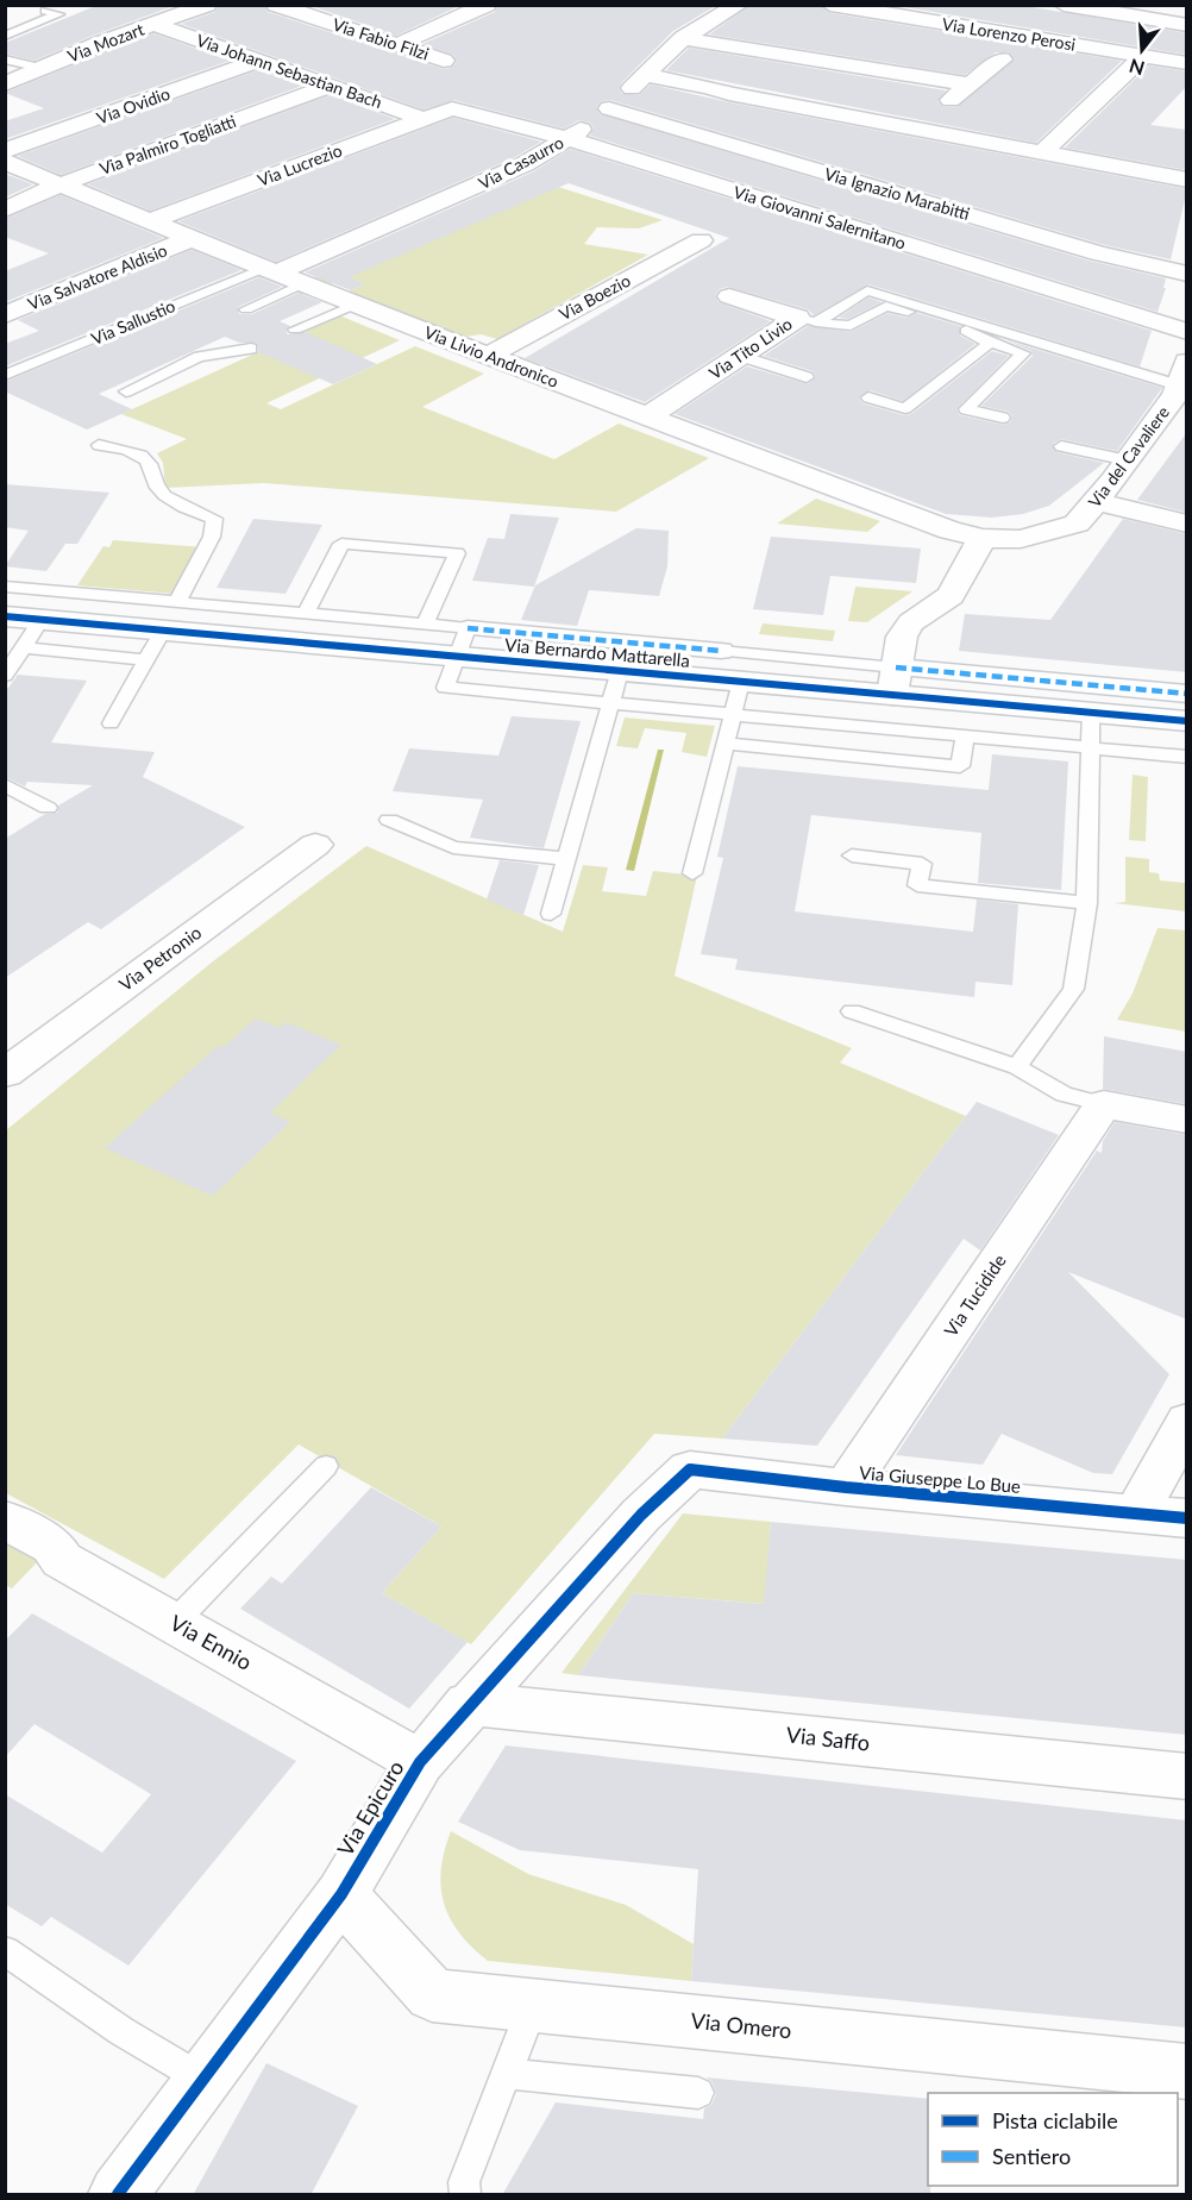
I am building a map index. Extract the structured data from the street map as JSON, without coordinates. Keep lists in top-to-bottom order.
{
  "streets": {
    "street": [
      "Via Lorenzo Perosi",
      "Via Fabio Filzi",
      "Via Mozart",
      "Via Johann Sebastian Bach",
      "Via Ovidio",
      "Via Palmiro Togliatti",
      "Via Casaurro",
      "Via Lucrezio",
      "Via Ignazio Marabitti",
      "Via Giovanni Salernitano",
      "Via Salvatore Aldisio",
      "Via Boezio",
      "Via Tito Livio",
      "Via Livio Andronico",
      "Via del Cavaliere",
      "Via Bernardo Mattarella",
      "Via Petronio",
      "Via Tucidide",
      "Via Giuseppe Lo Bue",
      "Via Ennio",
      "Via Saffo",
      "Via Epicuro",
      "Via Omero"
    ],
    "lane": ["Via Sallustio"]
  },
  "crossings": [
    ["Via Mozart", "Via Johann Sebastian Bach"],
    ["Via Johann Sebastian Bach", "Via Ovidio"],
    ["Via Johann Sebastian Bach", "Via Palmiro Togliatti"],
    ["Via Johann Sebastian Bach", "Via Lucrezio"],
    ["Via Palmiro Togliatti", "Via Livio Andronico"],
    ["Via Casaurro", "Via Ignazio Marabitti"],
    ["Via Casaurro", "Via Giovanni Salernitano"],
    ["Via Casaurro", "Via Sallustio"],
    ["Via Casaurro", "Via Livio Andronico"],
    ["Via Lucrezio", "Via Giovanni Salernitano"],
    ["Via Lucrezio", "Via Livio Andronico"],
    ["Via Salvatore Aldisio", "Via Livio Andronico"],
    ["Via Boezio", "Via Livio Andronico"],
    ["Via Sallustio", "Via Livio Andronico"],
    ["Via Tito Livio", "Via Livio Andronico"],
    ["Via Livio Andronico", "Via del Cavaliere"],
    ["Via Tucidide", "Via Giuseppe Lo Bue"],
    ["Via Giuseppe Lo Bue", "Via Epicuro"],
    ["Via Ennio", "Via Epicuro"],
    ["Via Saffo", "Via Epicuro"],
    ["Via Epicuro", "Via Omero"]
  ],
  "legend": ["Pista ciclabile", "Sentiero"],
  "north": "bottom"
}
